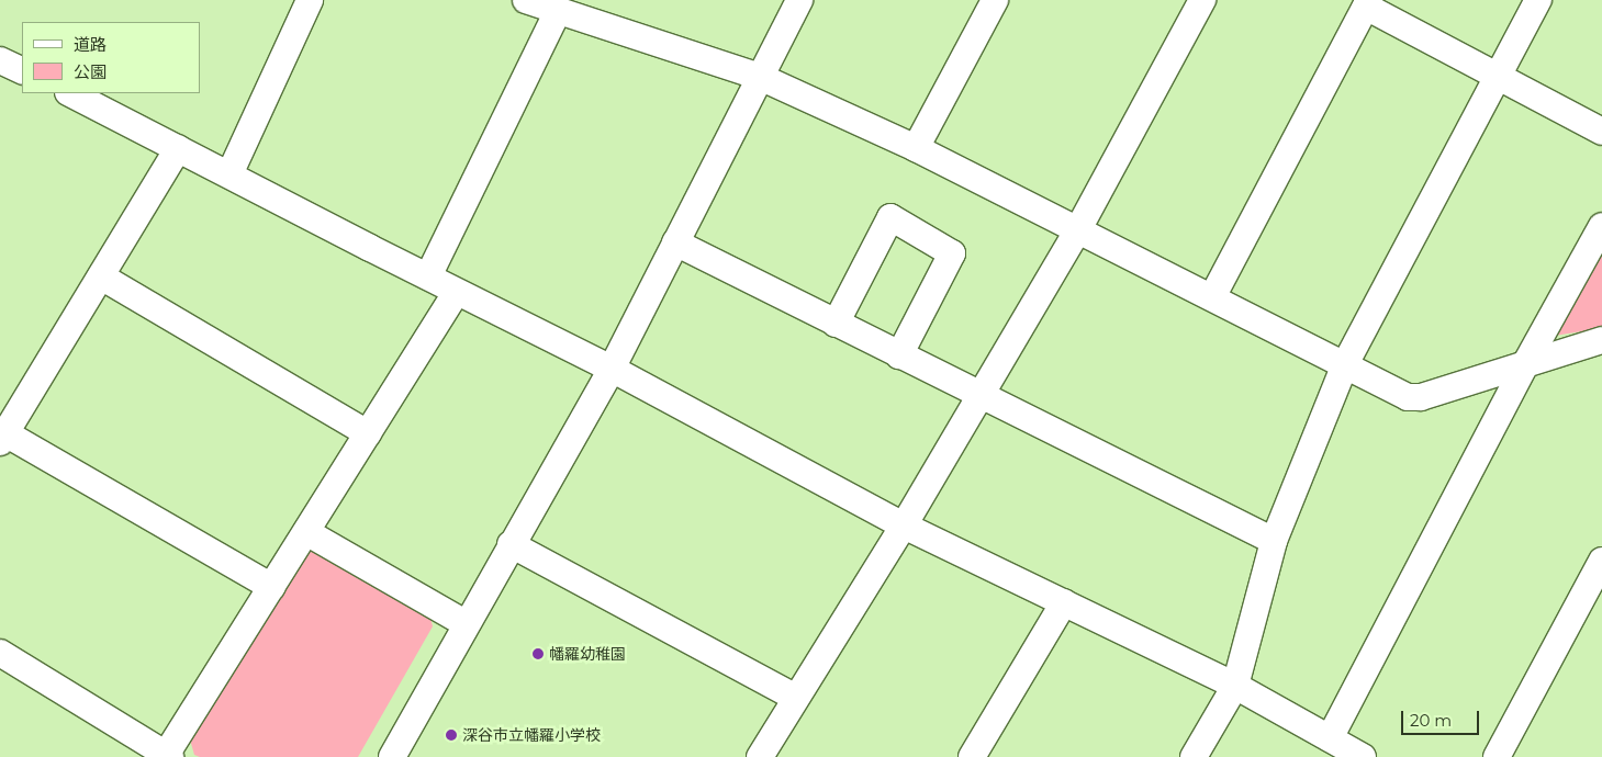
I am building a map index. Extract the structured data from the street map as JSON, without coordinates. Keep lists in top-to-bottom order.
{
  "places": ["幡羅幼稚園", "深谷市立幡羅小学校"],
  "legend": ["道路", "公園"],
  "scale_bar": "20 m"
}
